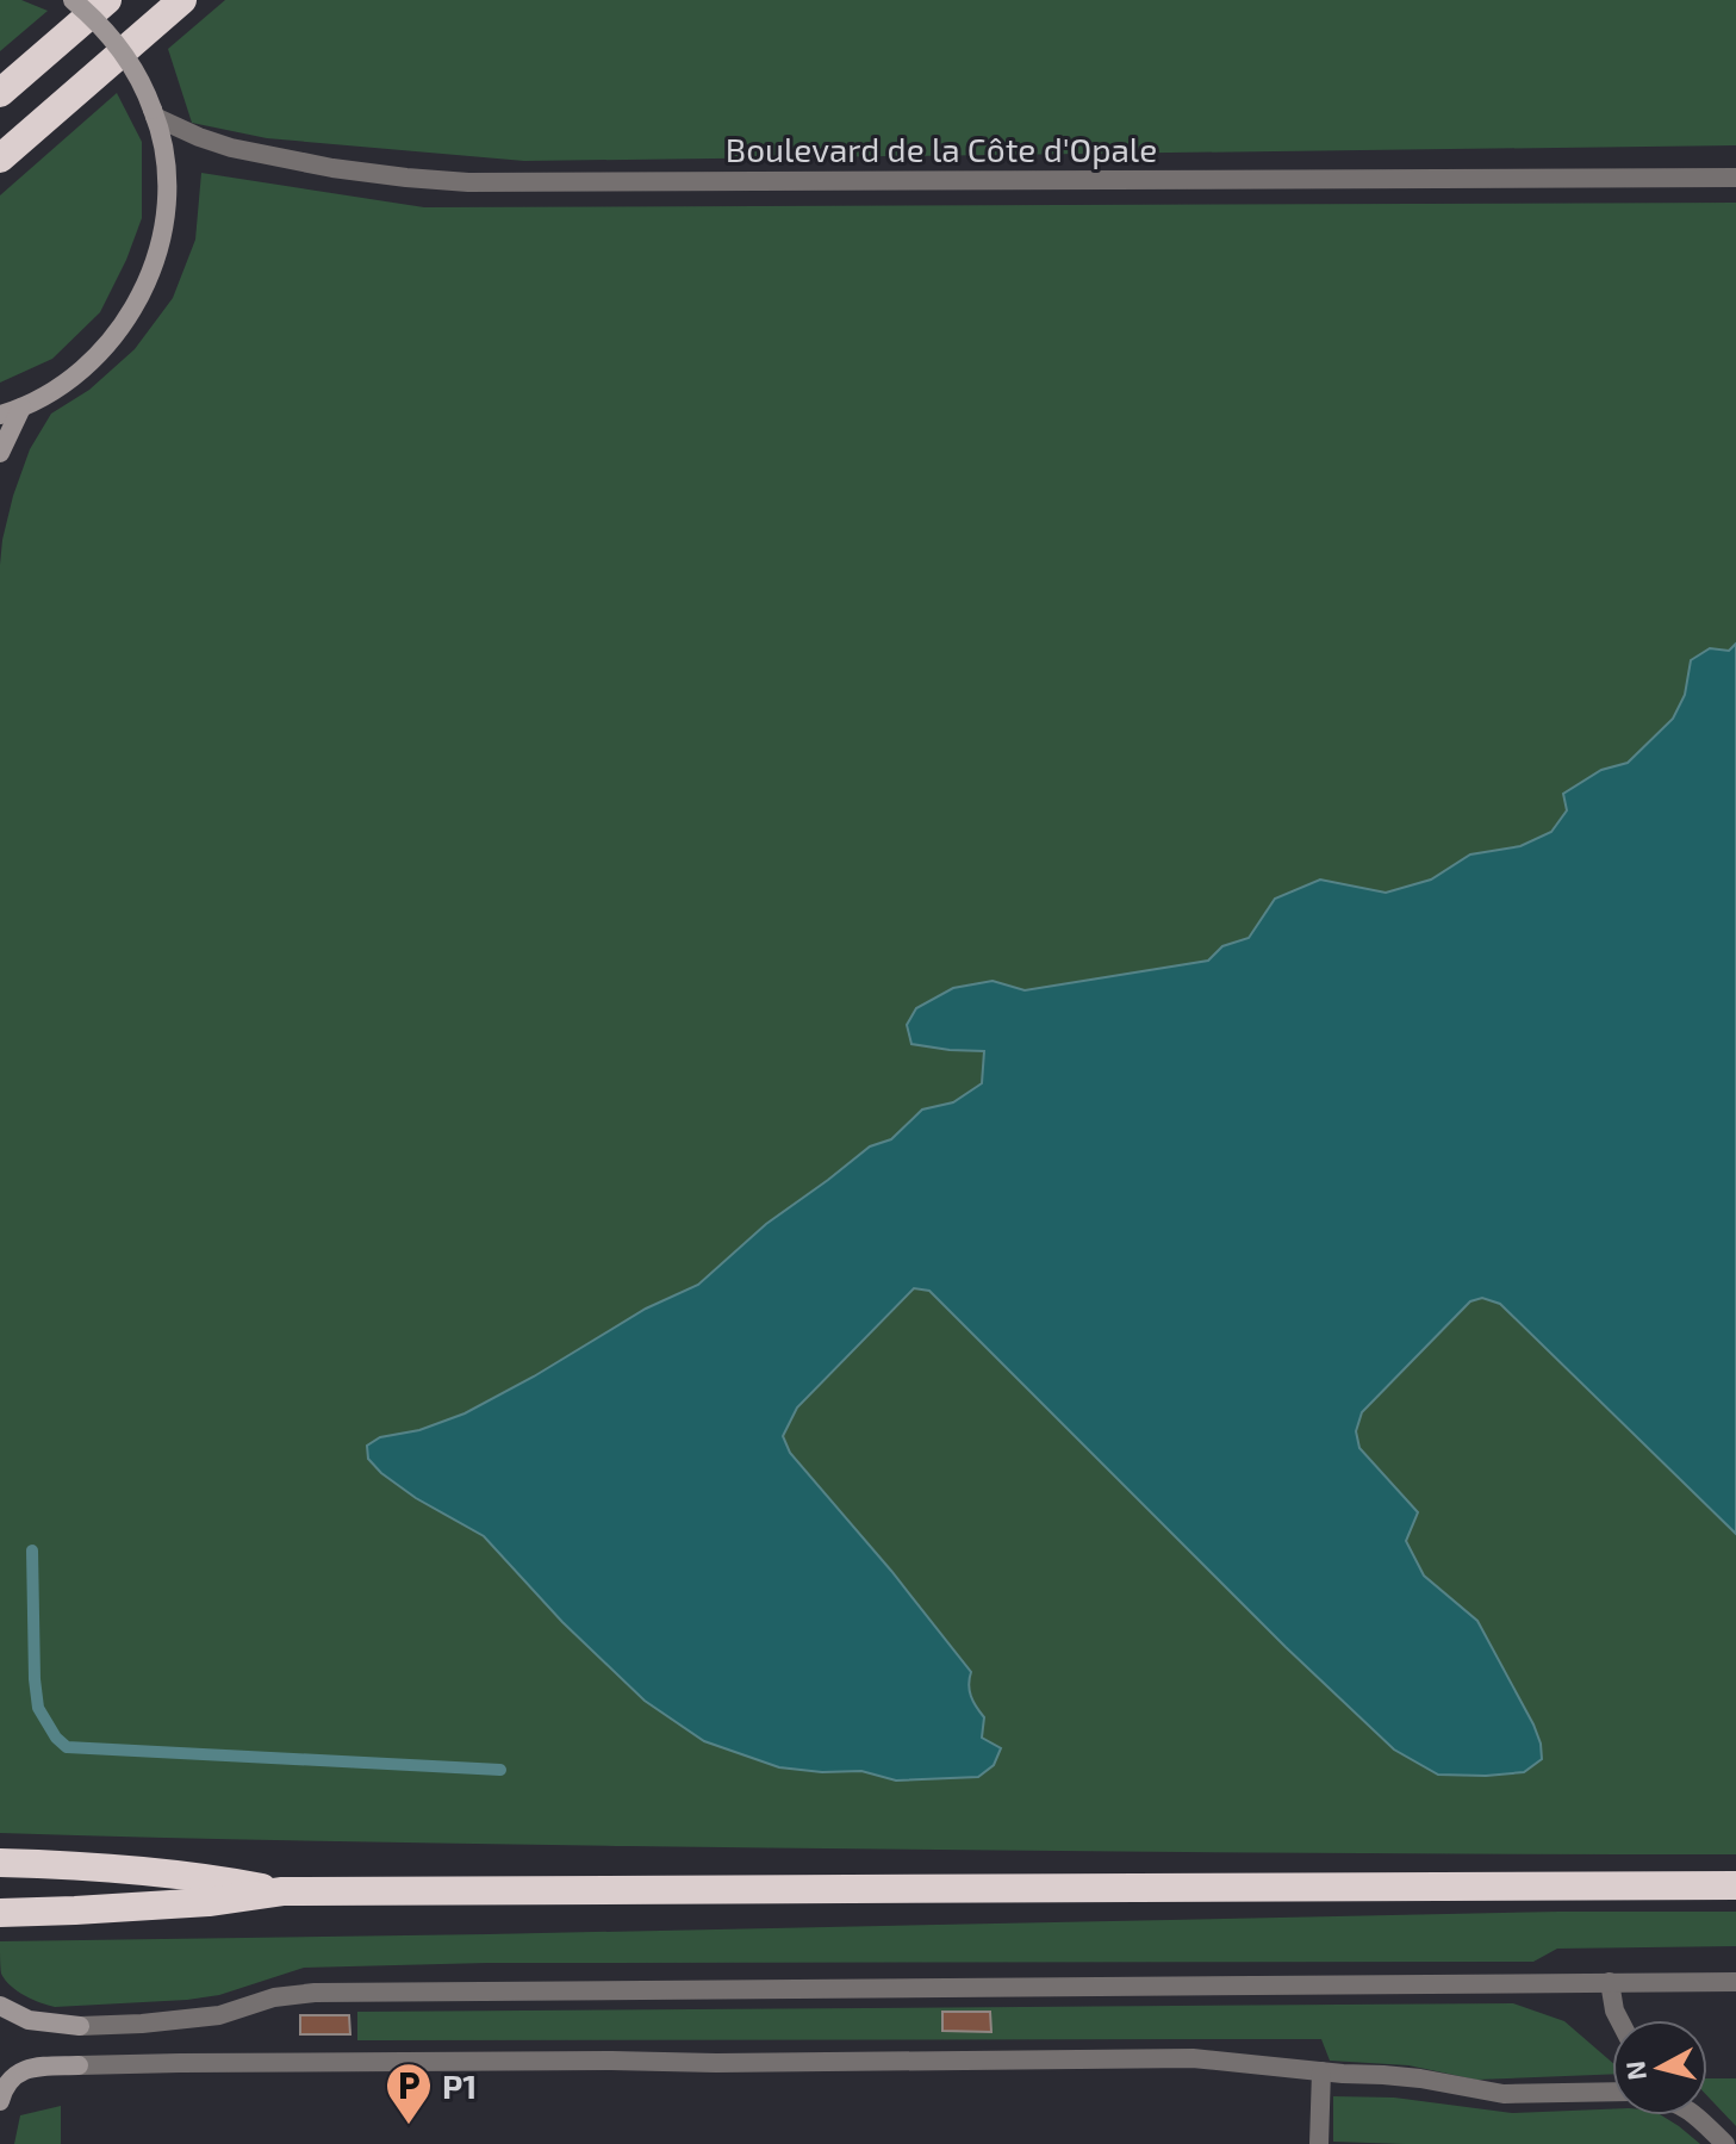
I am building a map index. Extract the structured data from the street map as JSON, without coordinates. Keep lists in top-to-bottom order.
{
  "streets": {
    "lane": ["Boulevard de la Côte d'Opale"]
  },
  "places": {
    "parking": ["P1"]
  },
  "north": "left"
}
